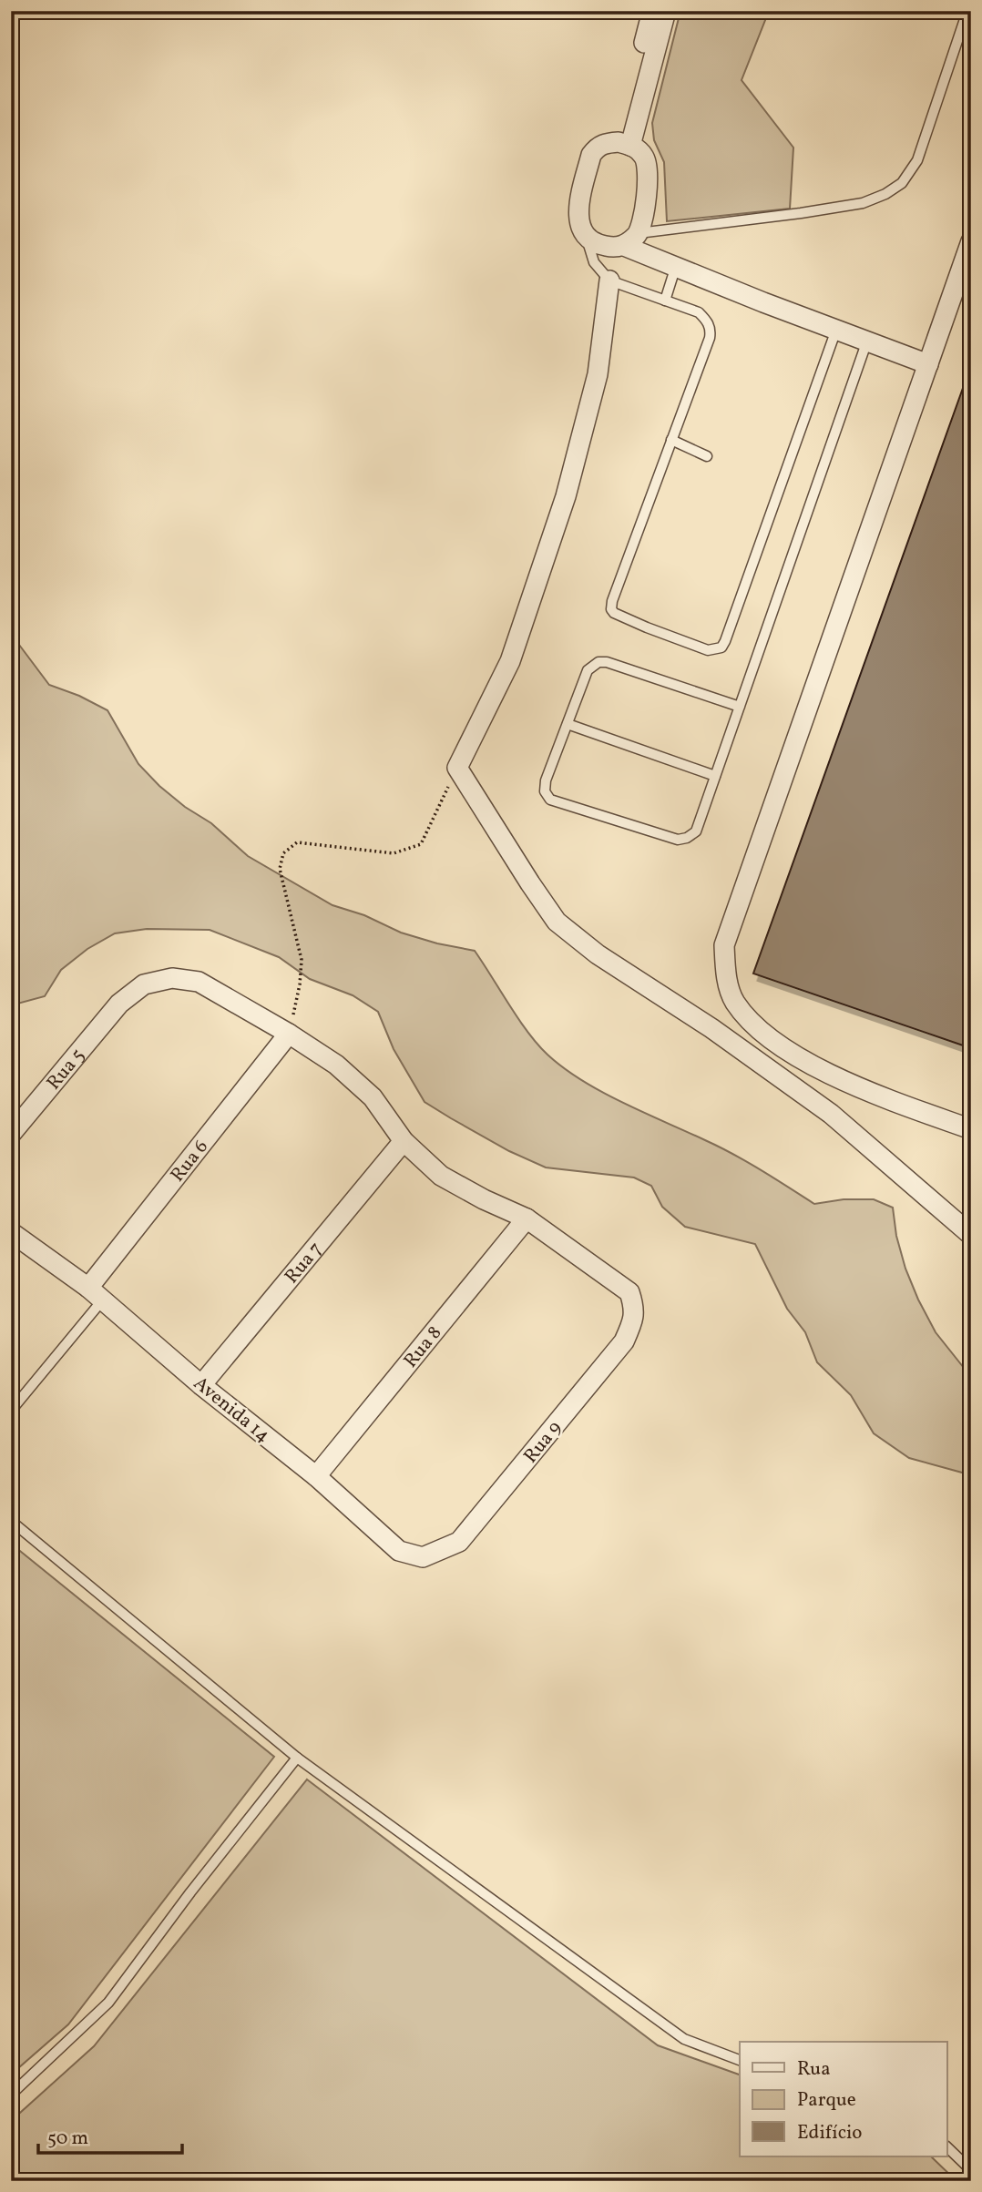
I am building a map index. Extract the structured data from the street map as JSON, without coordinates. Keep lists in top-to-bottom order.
{
  "streets": {
    "street": [
      "Rua 5",
      "Rua 6",
      "Rua 7",
      "Rua 8",
      "Avenida 14",
      "Rua 9"
    ]
  },
  "crossings": [
    ["Rua 5", "Rua 6"],
    ["Rua 5", "Rua 7"],
    ["Rua 5", "Rua 8"],
    ["Rua 5", "Rua 9"],
    ["Rua 6", "Avenida 14"],
    ["Rua 7", "Avenida 14"],
    ["Rua 8", "Avenida 14"],
    ["Avenida 14", "Rua 9"]
  ],
  "legend": ["Rua", "Parque", "Edifício"],
  "scale_bar": "50 m"
}
